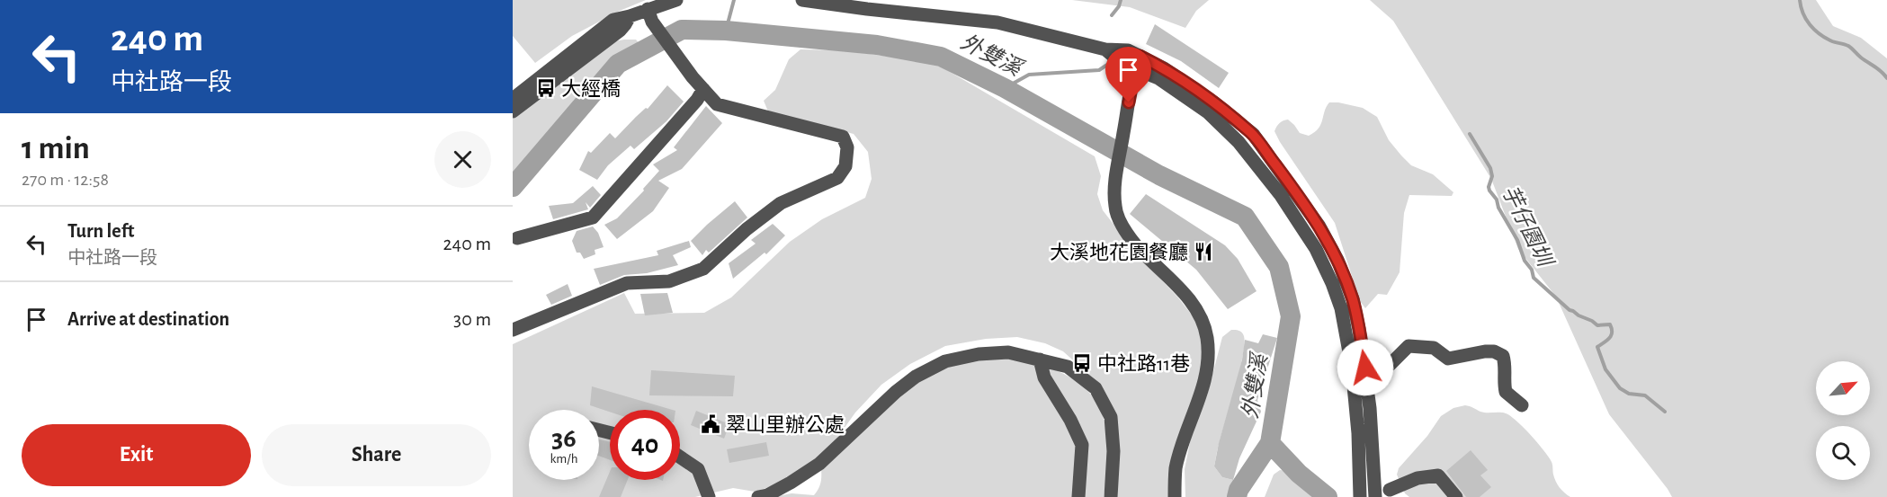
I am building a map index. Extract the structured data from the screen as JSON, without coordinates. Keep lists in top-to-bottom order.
{
  "water": ["外雙溪", "芋仔園圳"],
  "places": {
    "bus stop": ["大經橋", "中社路11巷"],
    "restaurant": ["大溪地花園餐廳"],
    "public building": ["翠山里辦公處"]
  },
  "north": "top right",
  "page": {
    "turn": ["240 m", "中社路一段"],
    "heading": ["1 min", "270 m · 12:58"],
    "list": [
      {
        "name": "Turn left",
        "note": "中社路一段",
        "value": "240 m"
      },
      {
        "name": "Arrive at destination",
        "value": "30 m"
      }
    ],
    "speed": "36 km/h",
    "limit": "40",
    "buttons": ["Exit", "Share"]
  }
}
